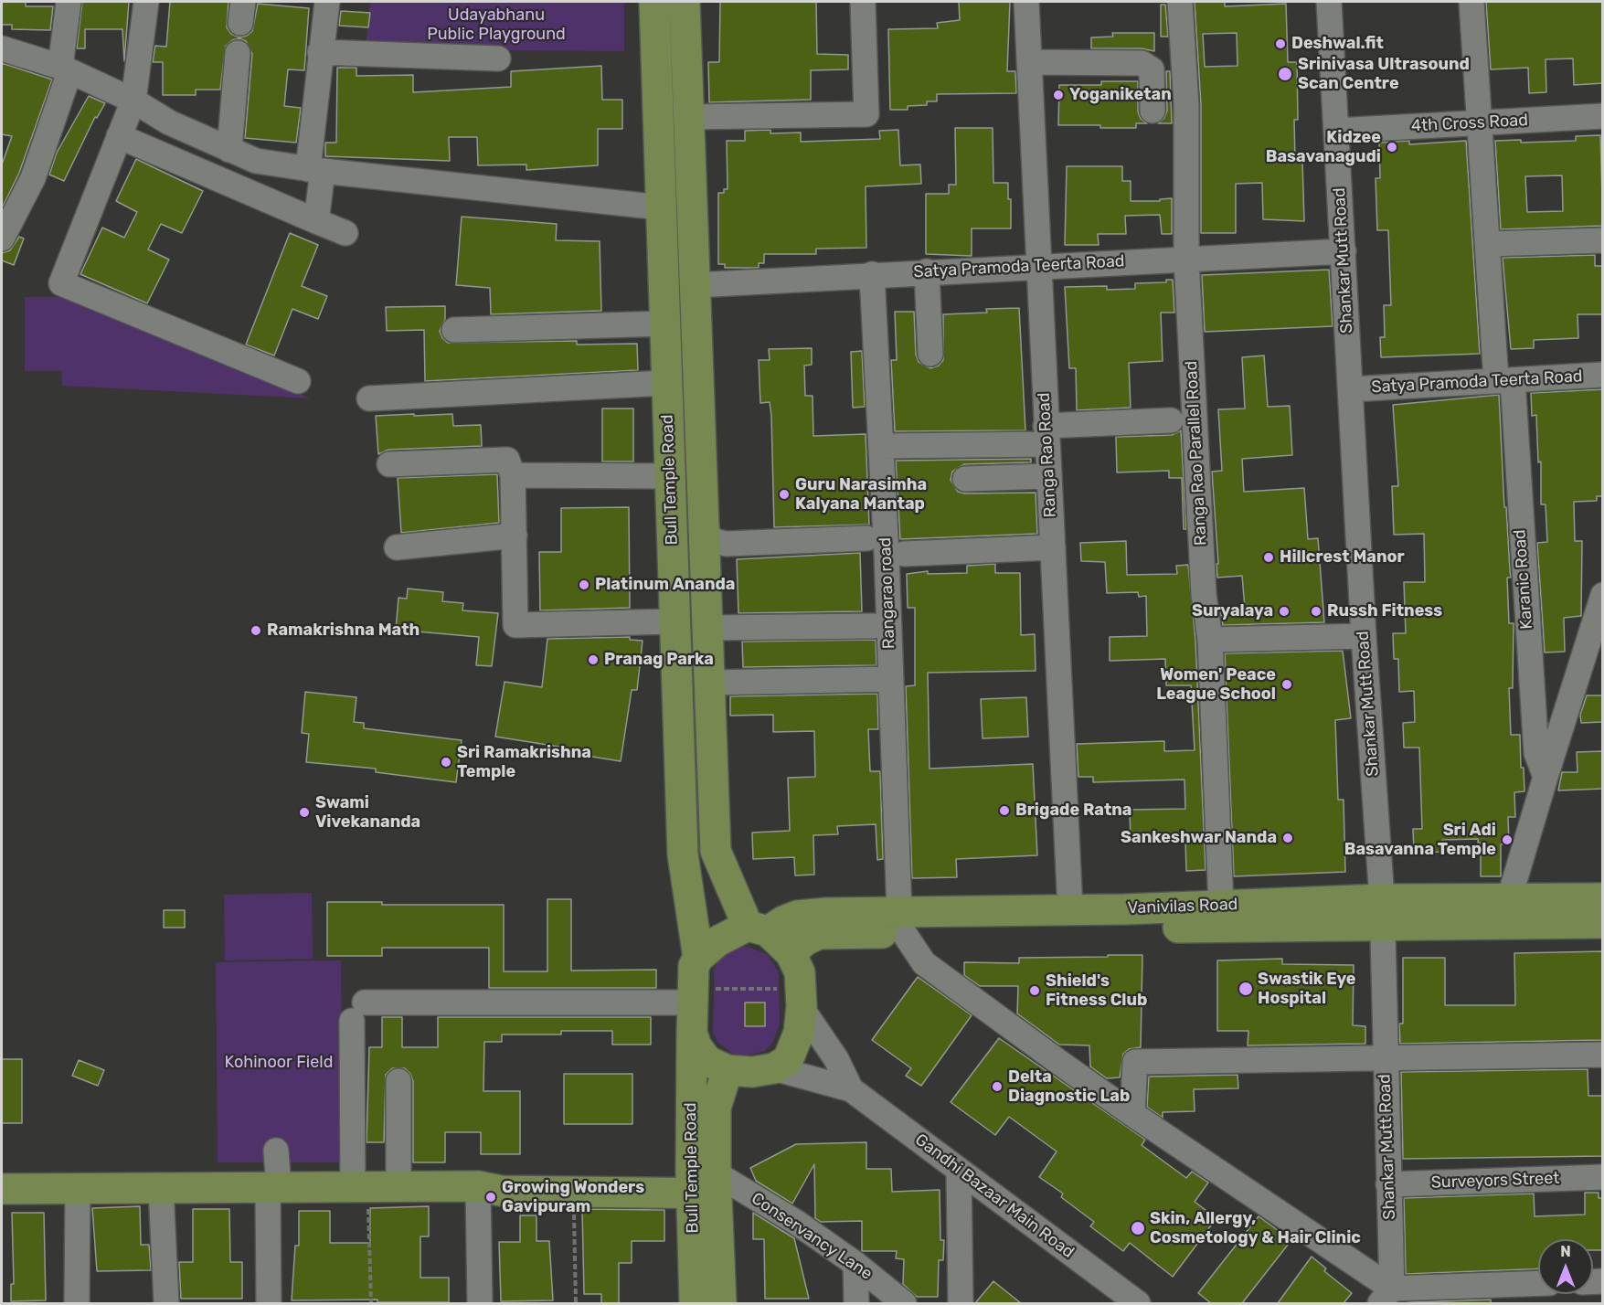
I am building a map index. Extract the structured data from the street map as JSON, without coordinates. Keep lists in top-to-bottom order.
{
  "streets": {
    "main road": ["Bull Temple Road", "Vanivilas Road"],
    "street": [
      "4th Cross Road",
      "Shankar Mutt Road",
      "Satya Pramoda Teerta Road",
      "Ranga Rao Parallel Road",
      "Ranga Rao Road",
      "Karanic Road",
      "Rangarao road",
      "Surveyors Street",
      "Gandhi Bazaar Main Road",
      "Conservancy Lane"
    ]
  },
  "crossings": [
    ["4th Cross Road", "Shankar Mutt Road"],
    ["4th Cross Road", "Karanic Road"],
    ["Shankar Mutt Road", "Satya Pramoda Teerta Road"],
    ["Shankar Mutt Road", "Vanivilas Road"],
    ["Shankar Mutt Road", "Surveyors Street"],
    ["Satya Pramoda Teerta Road", "Ranga Rao Parallel Road"],
    ["Satya Pramoda Teerta Road", "Ranga Rao Road"],
    ["Satya Pramoda Teerta Road", "Bull Temple Road"],
    ["Satya Pramoda Teerta Road", "Karanic Road"],
    ["Satya Pramoda Teerta Road", "Rangarao road"],
    ["Ranga Rao Parallel Road", "Vanivilas Road"],
    ["Ranga Rao Road", "Vanivilas Road"],
    ["Bull Temple Road", "Vanivilas Road"],
    ["Bull Temple Road", "Conservancy Lane"],
    ["Rangarao road", "Vanivilas Road"]
  ],
  "parks": ["Udayabhanu Public Playground", "Kohinoor Field"],
  "places": [
    "Deshwal.fit",
    "Srinivasa Ultrasound Scan Centre",
    "Yoganiketan",
    "Kidzee Basavanagudi",
    "Guru Narasimha Kalyana Mantap",
    "Hillcrest Manor",
    "Platinum Ananda",
    "Suryalaya",
    "Russh Fitness",
    "Ramakrishna Math",
    "Pranag Parka",
    "Women' Peace League School",
    "Sri Ramakrishna Temple",
    "Brigade Ratna",
    "Swami Vivekananda",
    "Sankeshwar Nanda",
    "Sri Adi Basavanna Temple",
    "Swastik Eye Hospital",
    "Shield's Fitness Club",
    "Delta Diagnostic Lab",
    "Growing Wonders Gavipuram",
    "Skin, Allergy, Cosmetology & Hair Clinic"
  ],
  "north": "top"
}
